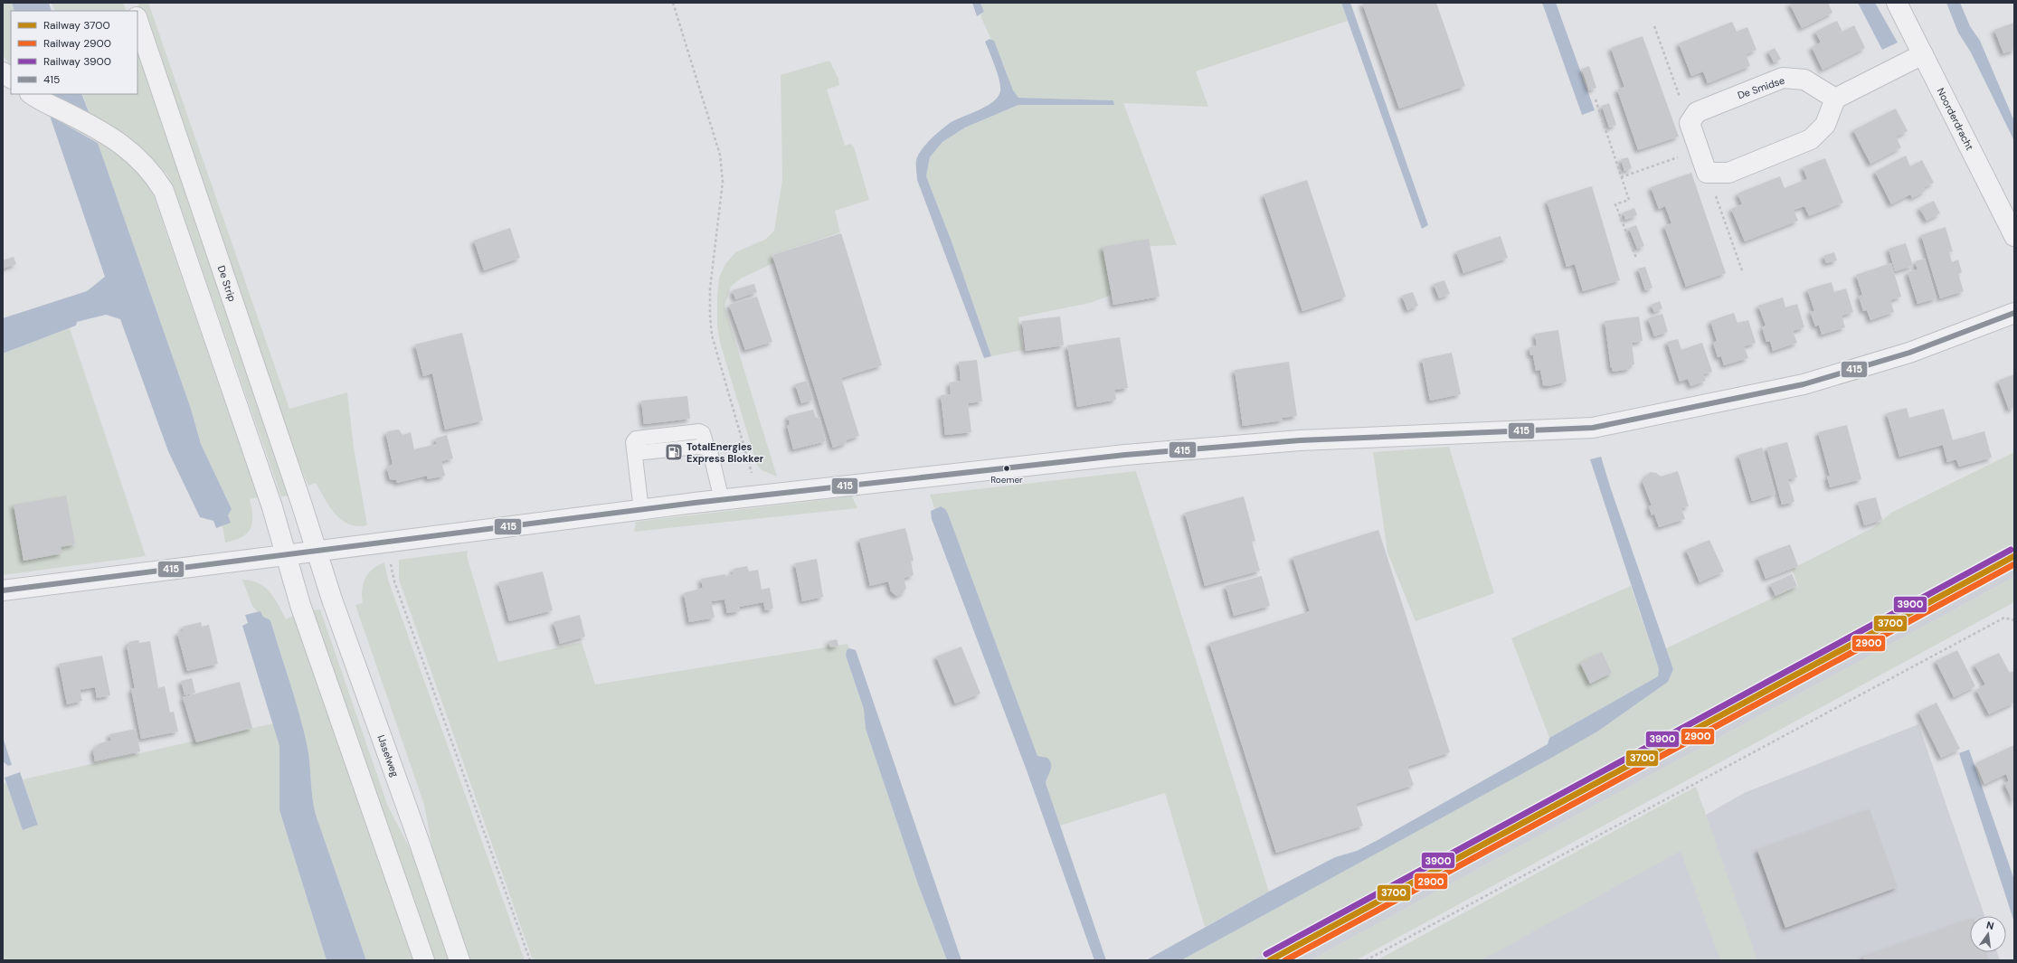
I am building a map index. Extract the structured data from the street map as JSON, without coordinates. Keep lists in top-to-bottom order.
{
  "streets": {
    "street": [
      "De Smidse",
      "Noorderdracht",
      "De Strip",
      "IJsselweg"
    ]
  },
  "crossings": [
    ["De Strip", "IJsselweg"]
  ],
  "places": {
    "fuel station": ["TotalEnergies Express Blokker"],
    "other": ["Roemer"]
  },
  "lines": [
    "transit line 415",
    "rail line 3900",
    "rail line 3700",
    "rail line 2900"
  ],
  "legend": [
    "Railway 3700",
    "Railway 2900",
    "Railway 3900",
    "415"
  ],
  "north": "top"
}
